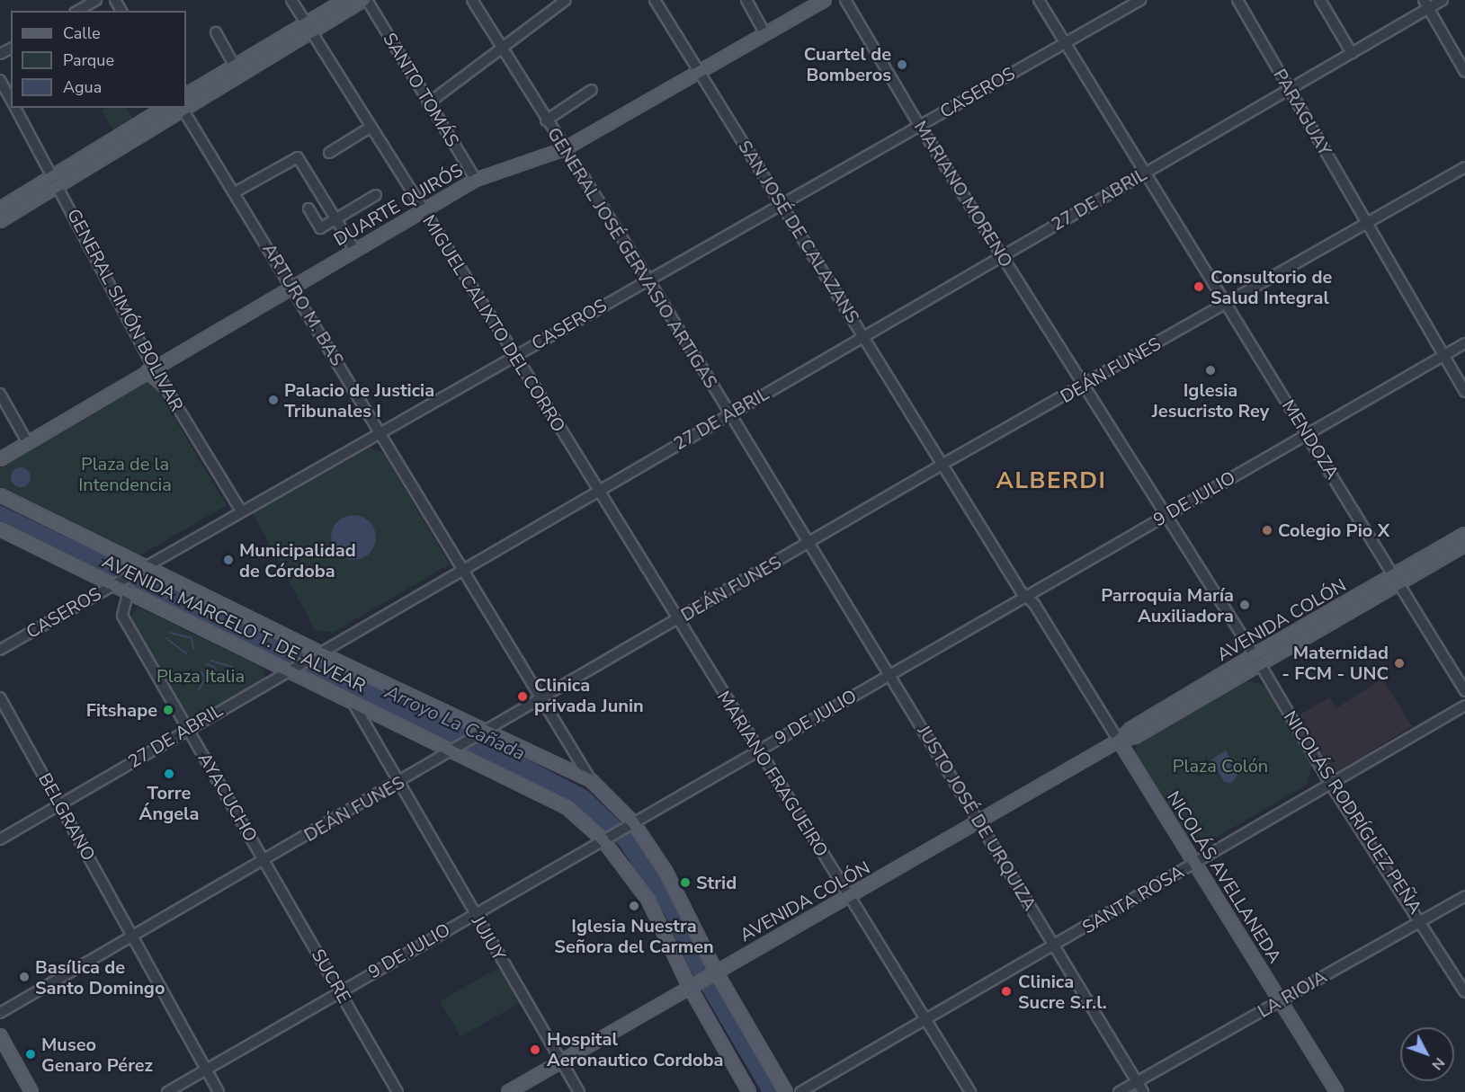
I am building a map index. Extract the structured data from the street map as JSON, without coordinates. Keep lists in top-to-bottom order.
{
  "streets": {
    "main road": [
      "DUARTE QUIRÓS",
      "AVENIDA COLÓN",
      "AVENIDA MARCELO T. DE ALVEAR",
      "NICOLÁS AVELLANEDA"
    ],
    "street": [
      "SANTO TOMÁS",
      "CASEROS",
      "PARAGUAY",
      "MARIANO MORENO",
      "27 DE ABRIL",
      "SAN JOSÉ DE CALAZANS",
      "GENERAL JOSÉ GERVASIO ARTIGAS",
      "ARTURO M. BAS",
      "GENERAL SIMÓN BOLIVAR",
      "MIGUEL CALIXTO DEL CORRO",
      "DEÁN FUNES",
      "MENDOZA",
      "9 DE JULIO",
      "MARIANO FRAGUEIRO",
      "AYACUCHO",
      "NICOLÁS RODRÍGUEZ PEÑA",
      "BELGRANO",
      "JUSTO JOSÉ DE URQUIZA",
      "SANTA ROSA",
      "JUJUY",
      "SUCRE",
      "LA RIOJA"
    ]
  },
  "crossings": [
    ["SANTO TOMÁS", "DUARTE QUIRÓS"],
    ["CASEROS", "MARIANO MORENO"],
    ["CASEROS", "SAN JOSÉ DE CALAZANS"],
    ["CASEROS", "GENERAL JOSÉ GERVASIO ARTIGAS"],
    ["CASEROS", "ARTURO M. BAS"],
    ["CASEROS", "GENERAL SIMÓN BOLIVAR"],
    ["CASEROS", "MIGUEL CALIXTO DEL CORRO"],
    ["CASEROS", "MENDOZA"],
    ["CASEROS", "AVENIDA MARCELO T. DE ALVEAR"],
    ["PARAGUAY", "27 DE ABRIL"],
    ["PARAGUAY", "DEÁN FUNES"],
    ["PARAGUAY", "9 DE JULIO"],
    ["MARIANO MORENO", "27 DE ABRIL"],
    ["MARIANO MORENO", "DEÁN FUNES"],
    ["MARIANO MORENO", "NICOLÁS RODRÍGUEZ PEÑA"],
    ["27 DE ABRIL", "SAN JOSÉ DE CALAZANS"],
    ["27 DE ABRIL", "GENERAL JOSÉ GERVASIO ARTIGAS"],
    ["27 DE ABRIL", "ARTURO M. BAS"],
    ["27 DE ABRIL", "MIGUEL CALIXTO DEL CORRO"],
    ["27 DE ABRIL", "MENDOZA"],
    ["27 DE ABRIL", "AVENIDA MARCELO T. DE ALVEAR"],
    ["27 DE ABRIL", "AYACUCHO"],
    ["27 DE ABRIL", "BELGRANO"],
    ["DUARTE QUIRÓS", "SAN JOSÉ DE CALAZANS"],
    ["DUARTE QUIRÓS", "GENERAL JOSÉ GERVASIO ARTIGAS"],
    ["DUARTE QUIRÓS", "ARTURO M. BAS"],
    ["DUARTE QUIRÓS", "GENERAL SIMÓN BOLIVAR"],
    ["DUARTE QUIRÓS", "MIGUEL CALIXTO DEL CORRO"],
    ["SAN JOSÉ DE CALAZANS", "DEÁN FUNES"],
    ["SAN JOSÉ DE CALAZANS", "NICOLÁS AVELLANEDA"],
    ["GENERAL JOSÉ GERVASIO ARTIGAS", "DEÁN FUNES"],
    ["GENERAL JOSÉ GERVASIO ARTIGAS", "JUSTO JOSÉ DE URQUIZA"],
    ["ARTURO M. BAS", "DEÁN FUNES"],
    ["ARTURO M. BAS", "AVENIDA MARCELO T. DE ALVEAR"],
    ["MIGUEL CALIXTO DEL CORRO", "DEÁN FUNES"],
    ["MIGUEL CALIXTO DEL CORRO", "MARIANO FRAGUEIRO"],
    ["DEÁN FUNES", "MENDOZA"],
    ["DEÁN FUNES", "AVENIDA MARCELO T. DE ALVEAR"],
    ["DEÁN FUNES", "MARIANO FRAGUEIRO"],
    ["DEÁN FUNES", "AYACUCHO"],
    ["DEÁN FUNES", "NICOLÁS RODRÍGUEZ PEÑA"],
    ["DEÁN FUNES", "BELGRANO"],
    ["DEÁN FUNES", "JUSTO JOSÉ DE URQUIZA"],
    ["DEÁN FUNES", "NICOLÁS AVELLANEDA"],
    ["DEÁN FUNES", "JUJUY"],
    ["DEÁN FUNES", "SUCRE"],
    ["MENDOZA", "9 DE JULIO"],
    ["MENDOZA", "AVENIDA COLÓN"],
    ["9 DE JULIO", "AVENIDA MARCELO T. DE ALVEAR"],
    ["9 DE JULIO", "MARIANO FRAGUEIRO"],
    ["9 DE JULIO", "NICOLÁS RODRÍGUEZ PEÑA"],
    ["9 DE JULIO", "BELGRANO"],
    ["9 DE JULIO", "JUSTO JOSÉ DE URQUIZA"],
    ["9 DE JULIO", "NICOLÁS AVELLANEDA"],
    ["9 DE JULIO", "JUJUY"],
    ["9 DE JULIO", "SUCRE"],
    ["AVENIDA COLÓN", "AVENIDA MARCELO T. DE ALVEAR"],
    ["AVENIDA COLÓN", "MARIANO FRAGUEIRO"],
    ["AVENIDA COLÓN", "NICOLÁS RODRÍGUEZ PEÑA"],
    ["AVENIDA COLÓN", "JUSTO JOSÉ DE URQUIZA"],
    ["AVENIDA COLÓN", "NICOLÁS AVELLANEDA"],
    ["AVENIDA COLÓN", "JUJUY"],
    ["AVENIDA MARCELO T. DE ALVEAR", "AYACUCHO"],
    ["AVENIDA MARCELO T. DE ALVEAR", "JUJUY"],
    ["MARIANO FRAGUEIRO", "SANTA ROSA"],
    ["AYACUCHO", "SUCRE"],
    ["NICOLÁS RODRÍGUEZ PEÑA", "SANTA ROSA"],
    ["NICOLÁS RODRÍGUEZ PEÑA", "LA RIOJA"],
    ["JUSTO JOSÉ DE URQUIZA", "SANTA ROSA"],
    ["JUSTO JOSÉ DE URQUIZA", "LA RIOJA"],
    ["NICOLÁS AVELLANEDA", "SANTA ROSA"],
    ["NICOLÁS AVELLANEDA", "LA RIOJA"]
  ],
  "districts": ["ALBERDI"],
  "water": ["Arroyo La Cañada"],
  "parks": ["Plaza de la Intendencia", "Plaza Italia", "Plaza Colón"],
  "places": [
    "Cuartel de Bomberos",
    "Consultorio de Salud Integral",
    "Iglesia Jesucristo Rey",
    "Palacio de Justicia Tribunales I",
    "Colegio Pio X",
    "Municipalidad de Córdoba",
    "Parroquia María Auxiliadora",
    "Maternidad - FCM - UNC",
    "Clinica privada Junin",
    "Fitshape",
    "Torre Ángela",
    "Strid",
    "Iglesia Nuestra Señora del Carmen",
    "Basílica de Santo Domingo",
    "Clinica Sucre S.r.l.",
    "Hospital Aeronautico Cordoba",
    "Museo Genaro Pérez"
  ],
  "legend": ["Calle", "Parque", "Agua"],
  "north": "bottom right"
}
